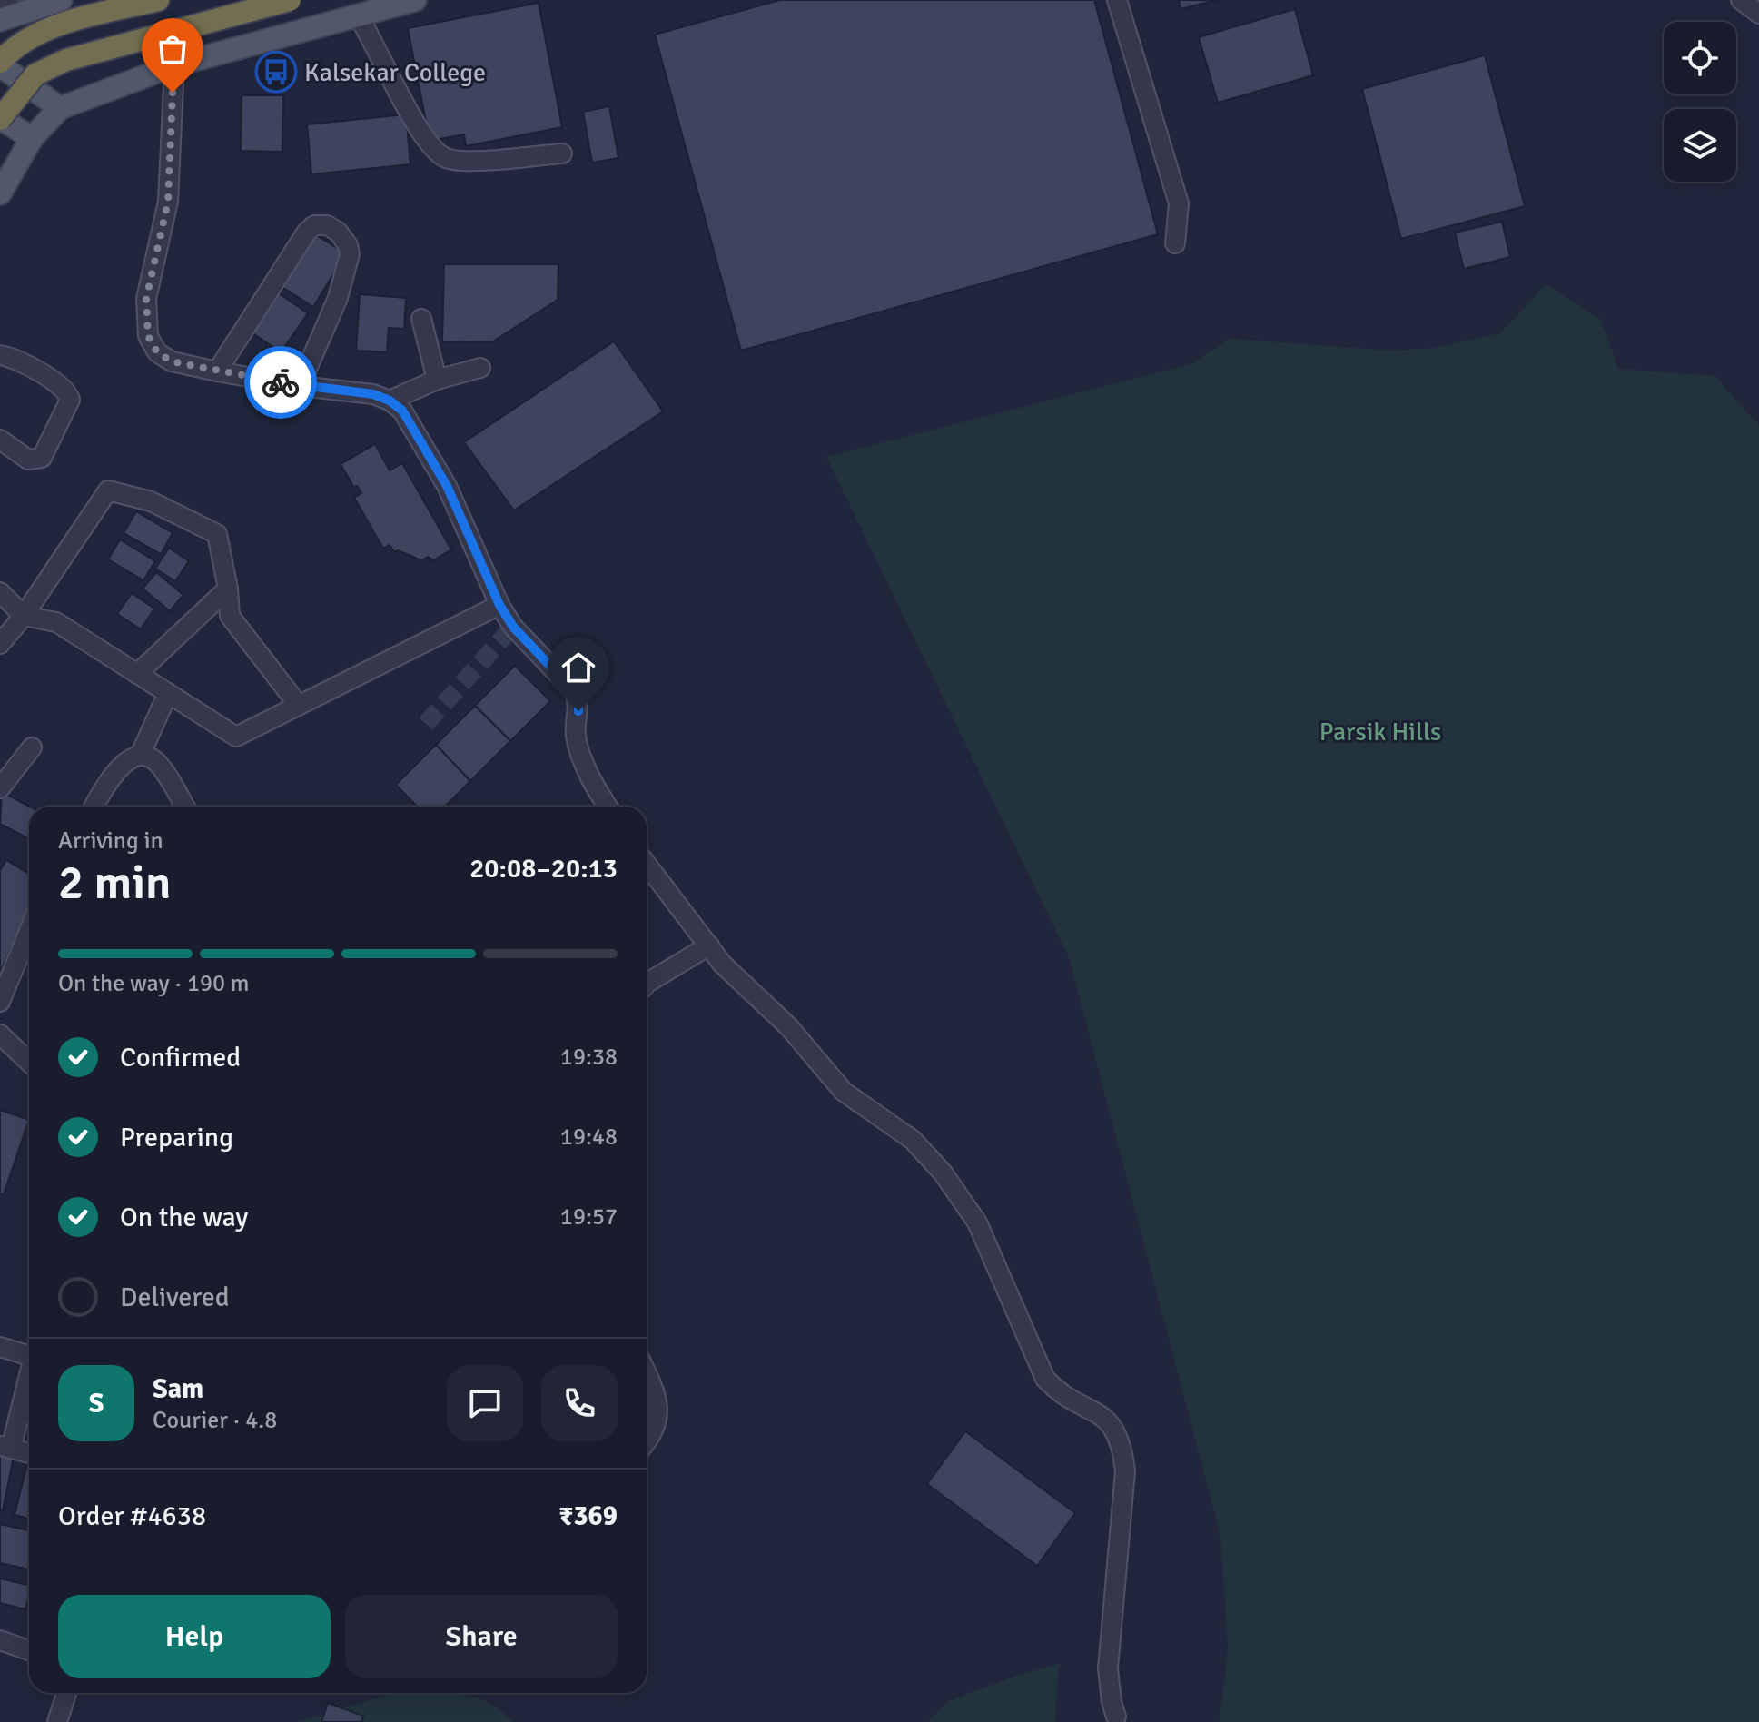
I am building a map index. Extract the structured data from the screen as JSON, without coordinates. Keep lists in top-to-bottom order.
{
  "parks": ["Parsik Hills"],
  "places": {
    "bus stop": ["Kalsekar College"]
  },
  "page": {
    "heading": ["2 min", "Arriving in", "20:08–20:13"],
    "panel": [
      "Sam",
      "Courier · 4.8",
      "Order #4638",
      "₹369"
    ],
    "bar": "On the way · 190 m",
    "list": [
      ["Confirmed", "19:38"],
      ["Preparing", "19:48"],
      ["On the way", "19:57"],
      "Delivered"
    ],
    "round": "S",
    "buttons": ["Help", "Share"]
  }
}
